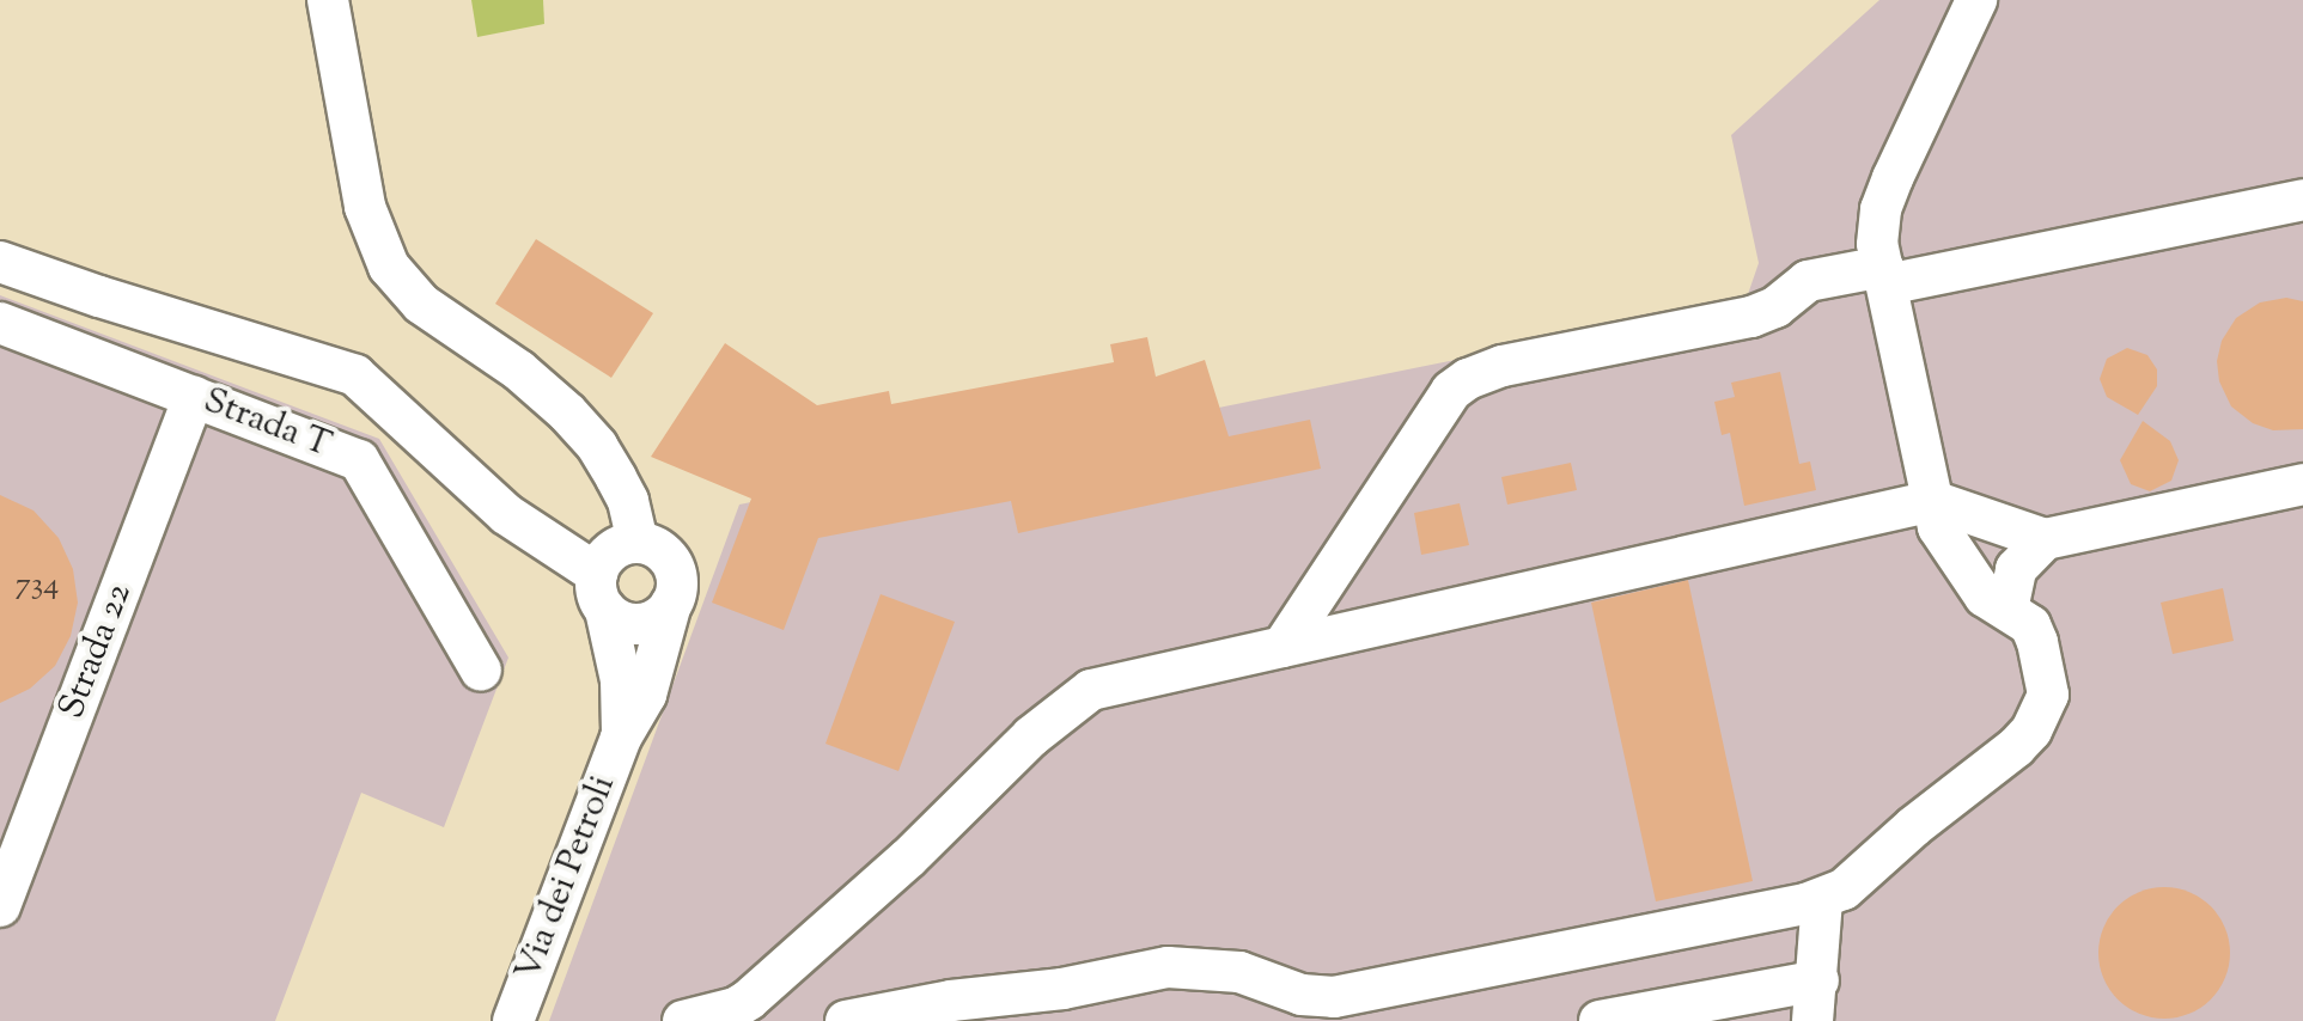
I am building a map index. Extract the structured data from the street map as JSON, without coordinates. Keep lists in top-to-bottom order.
{
  "streets": {
    "street": ["Strada T", "Strada 22", "Via dei Petroli"]
  },
  "crossings": [
    ["Strada T", "Strada 22"]
  ],
  "house_numbers": ["734"]
}
